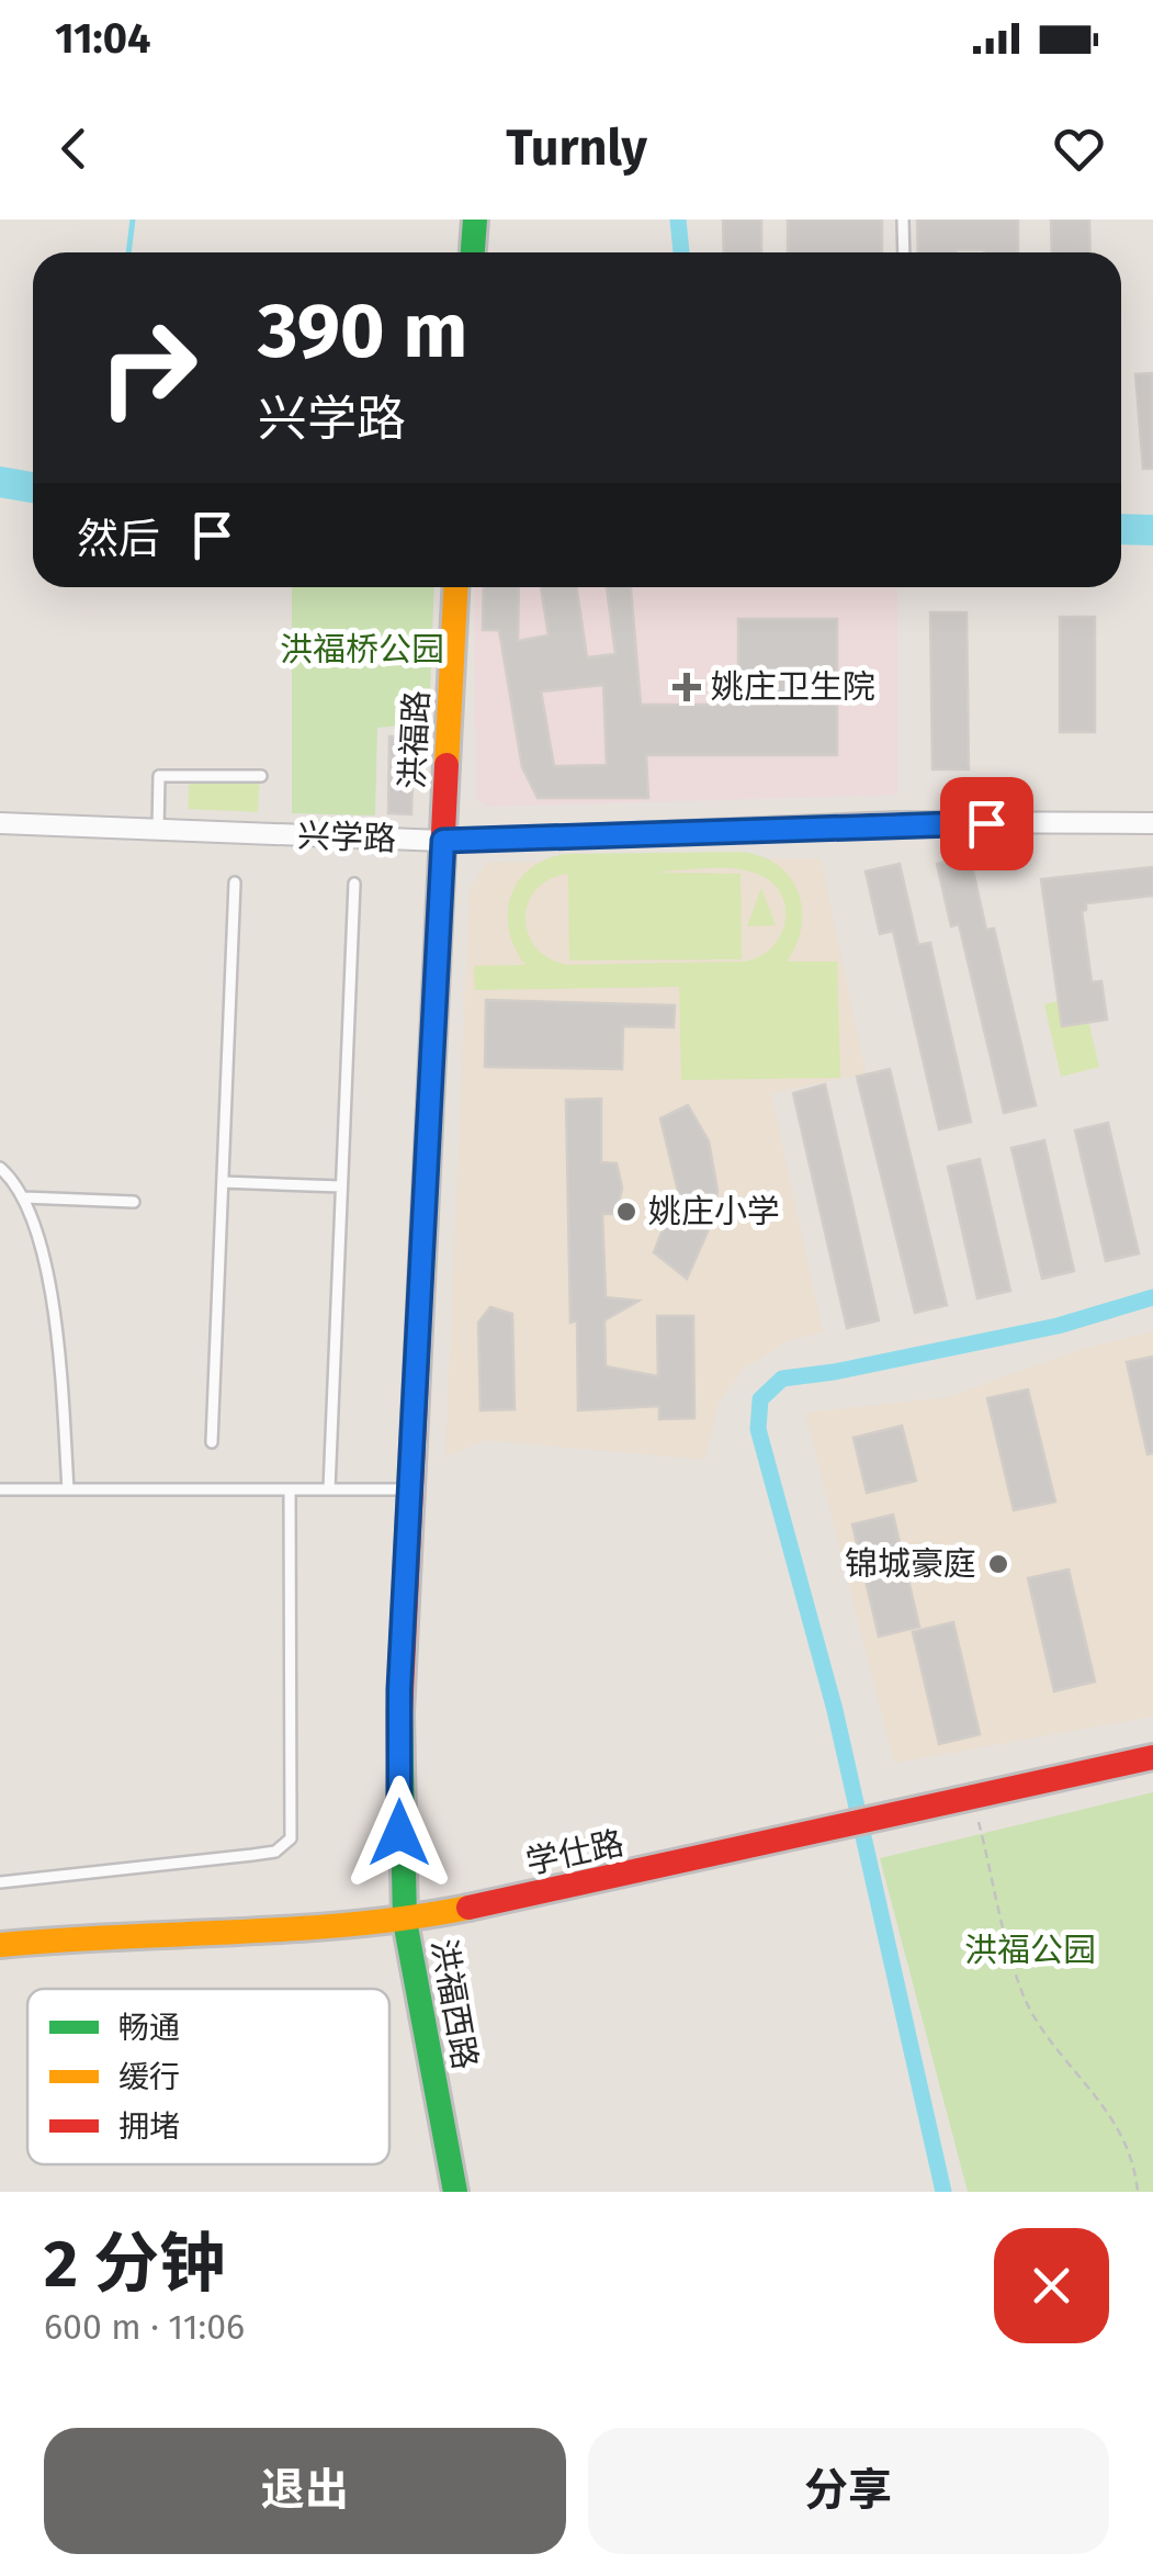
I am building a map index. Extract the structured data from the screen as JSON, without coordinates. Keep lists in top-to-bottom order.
{
  "streets": {
    "street": [
      "洪福路",
      "兴学路",
      "学仕路",
      "洪福西路"
    ]
  },
  "crossings": [
    ["洪福路", "兴学路"],
    ["洪福路", "洪福西路"],
    ["兴学路", "洪福西路"],
    ["学仕路", "洪福西路"]
  ],
  "parks": ["洪福桥公园", "洪福公园"],
  "places": {
    "health": ["姚庄卫生院"],
    "other": ["姚庄小学", "锦城豪庭"]
  },
  "legend": ["畅通", "缓行", "拥堵"],
  "page": {
    "status": "11:04",
    "header": "Turnly",
    "turn": ["390 m", "兴学路"],
    "then": "然后",
    "heading": ["2 分钟", "600 m · 11:06"],
    "buttons": ["退出", "分享"]
  }
}
